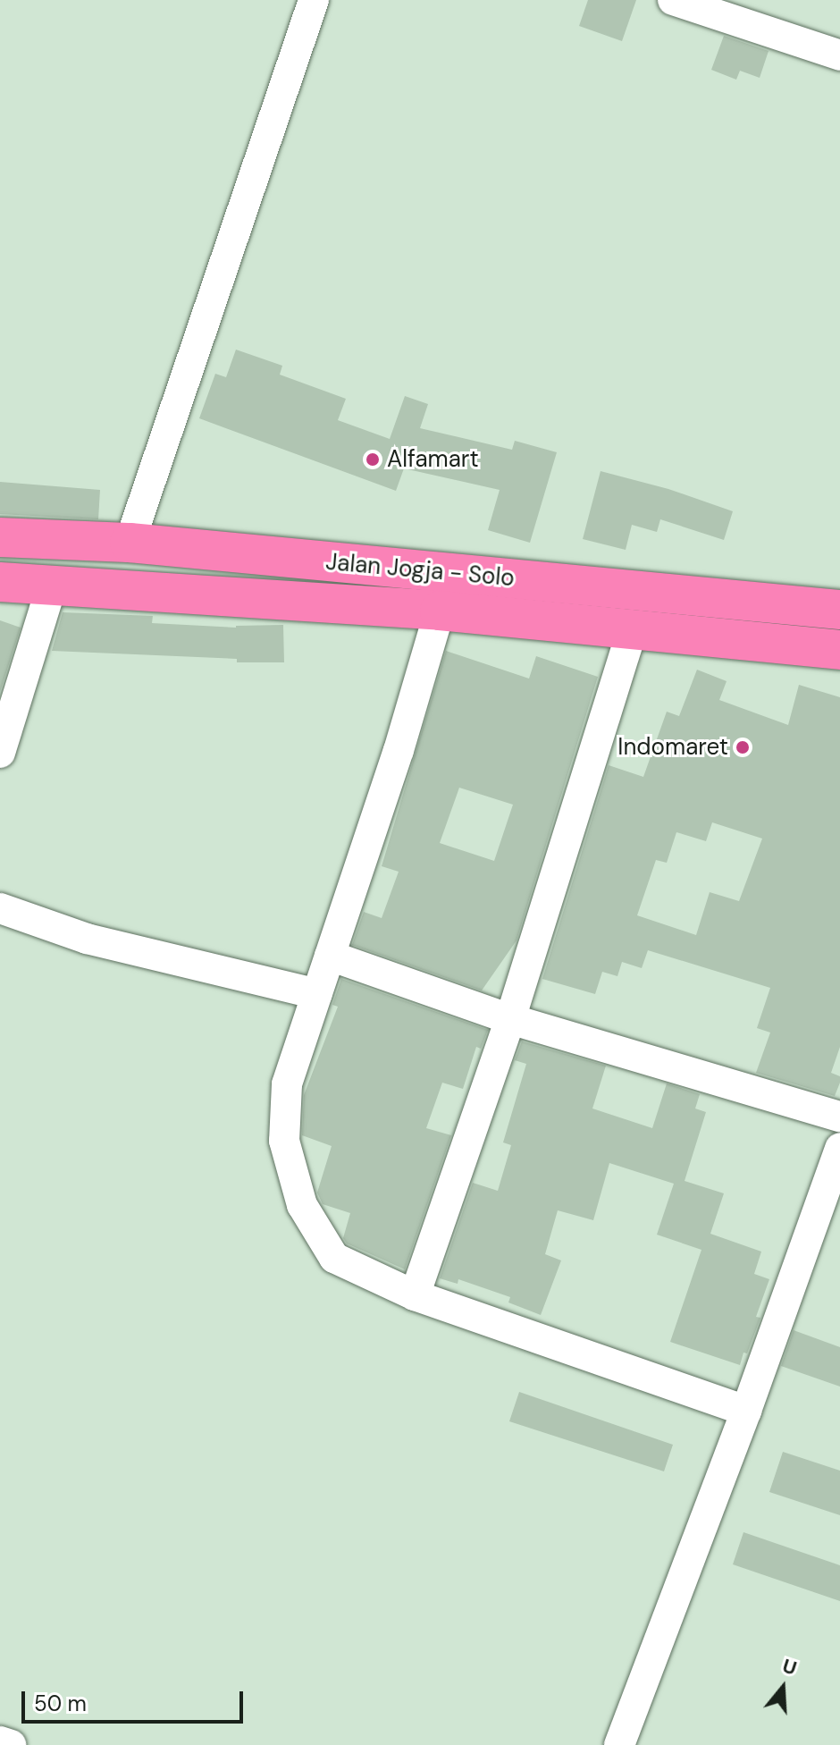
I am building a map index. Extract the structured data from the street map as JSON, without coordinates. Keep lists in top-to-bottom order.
{
  "streets": {
    "highway": ["Jalan Jogja - Solo"]
  },
  "places": ["Alfamart", "Indomaret"],
  "scale_bar": "50 m",
  "north": "top"
}
